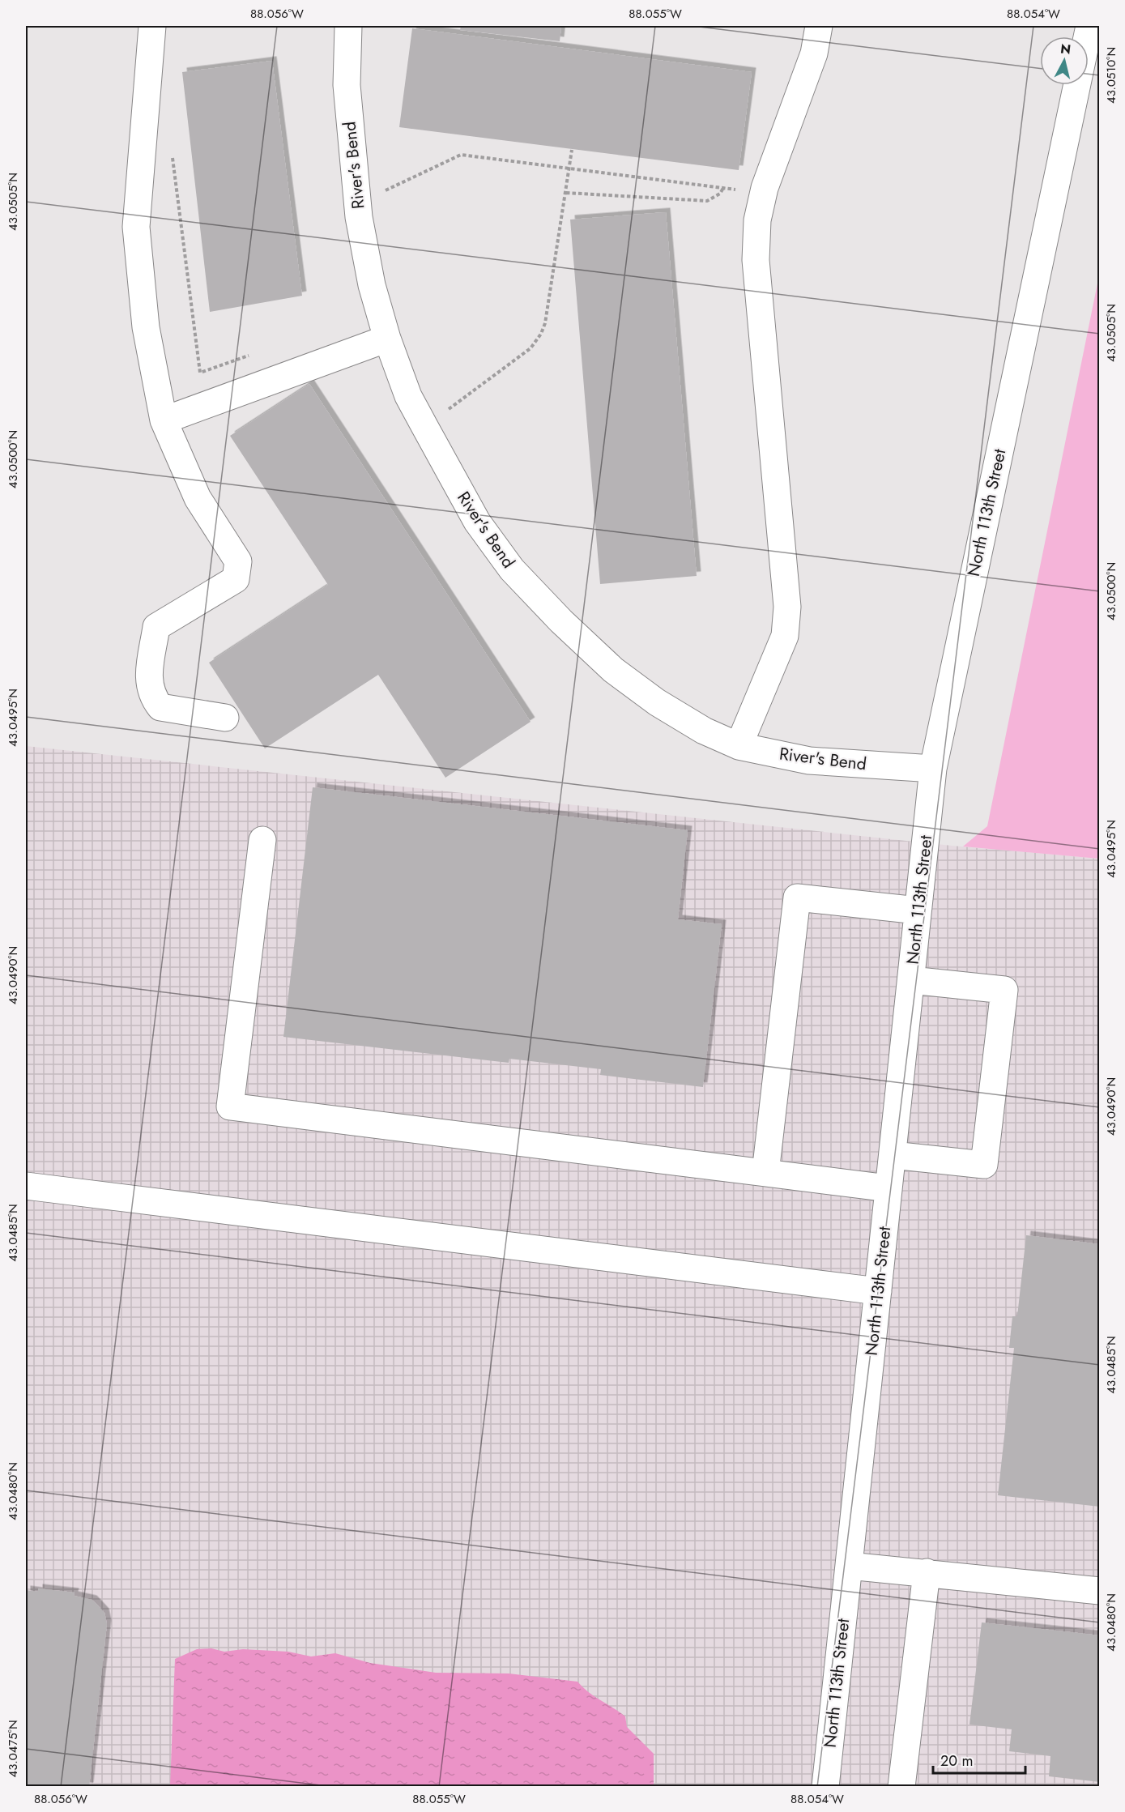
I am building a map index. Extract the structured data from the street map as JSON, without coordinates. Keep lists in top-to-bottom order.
{
  "streets": {
    "street": ["River's Bend", "North 113th Street"]
  },
  "crossings": [
    ["River's Bend", "North 113th Street"]
  ],
  "scale_bar": "20 m",
  "north": "top",
  "coordinates": [
    "88.056°W",
    "88.055°W",
    "88.054°W",
    "43.0510°N",
    "43.0505°N",
    "43.0500°N",
    "43.0495°N",
    "43.0490°N",
    "43.0485°N",
    "43.0480°N",
    "43.0475°N"
  ]
}
